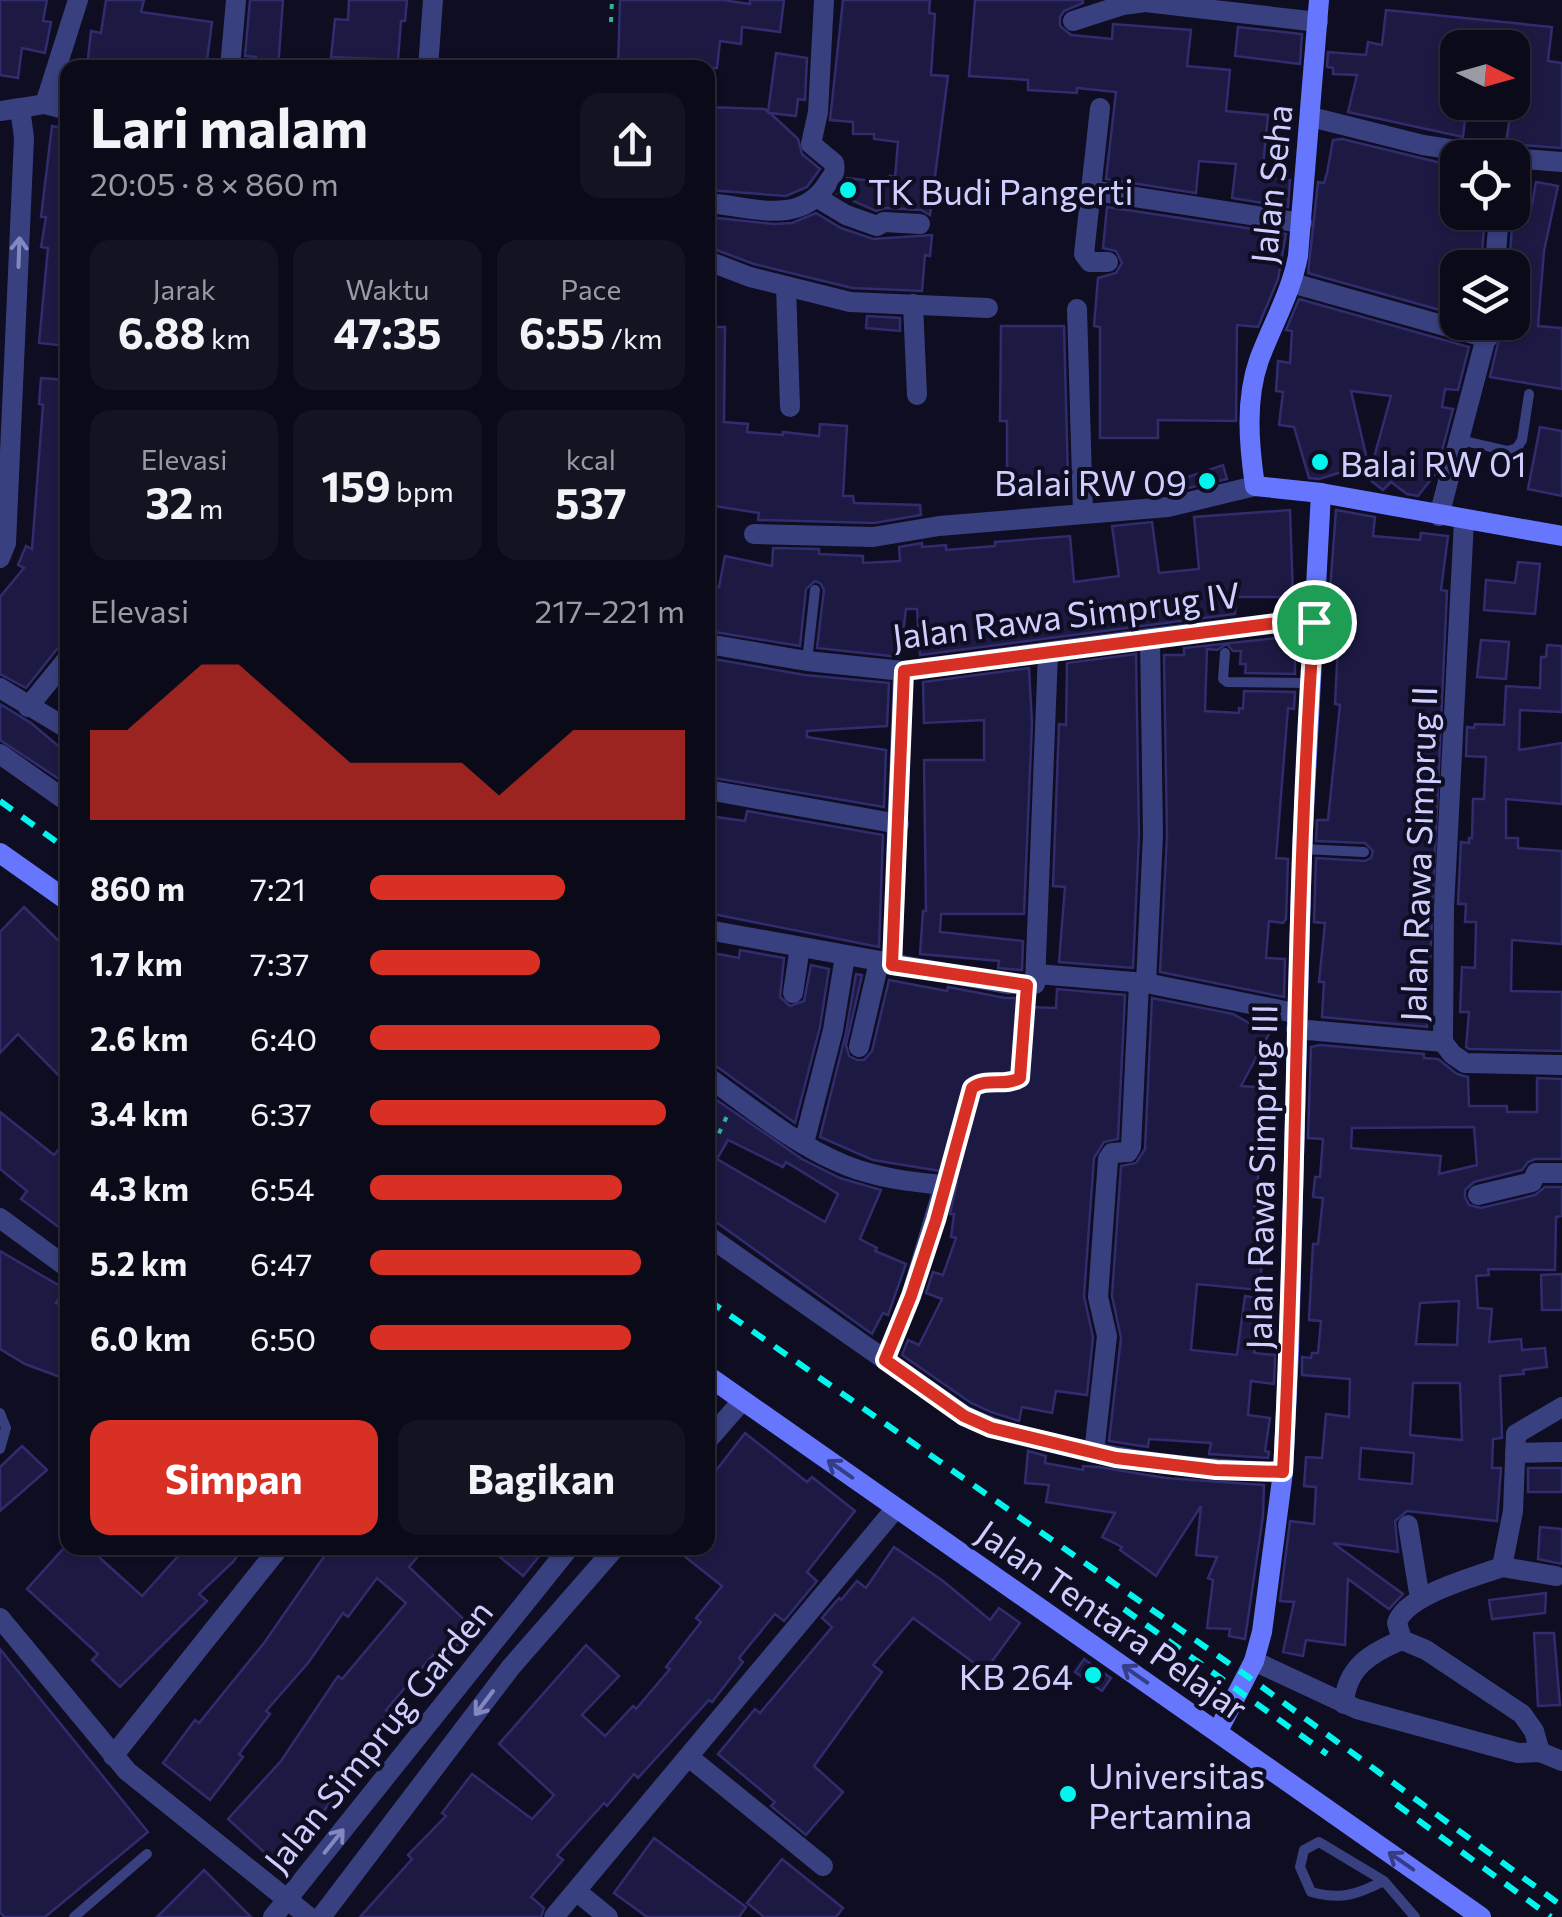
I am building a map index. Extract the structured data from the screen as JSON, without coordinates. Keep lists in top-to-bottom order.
{
  "streets": {
    "street": [
      "Jalan Seha",
      "Jalan Rawa Simprug IV",
      "Jalan Rawa Simprug II",
      "Jalan Rawa Simprug III",
      "Jalan Tentara Pelajar",
      "Jalan Simprug Garden"
    ]
  },
  "crossings": [
    ["Jalan Rawa Simprug IV", "Jalan Rawa Simprug III"],
    ["Jalan Rawa Simprug II", "Jalan Rawa Simprug III"],
    ["Jalan Rawa Simprug III", "Jalan Tentara Pelajar"]
  ],
  "places": [
    "TK Budi Pangerti",
    "Balai RW 01",
    "Balai RW 09",
    "KB 264",
    "Universitas Pertamina"
  ],
  "north": "right",
  "page": {
    "heading": ["Lari malam", "20:05 · 8 × 860 m"],
    "stats": [
      ["Jarak", "6.88 km"],
      ["Waktu", "47:35"],
      ["Pace", "6:55 /km"],
      ["Elevasi", "32 m"],
      ["159 bpm"],
      ["kcal", "537"]
    ],
    "chart": ["Elevasi", "217–221 m"],
    "list": [
      {
        "name": "860 m",
        "note": "7:21"
      },
      {
        "name": "1.7 km",
        "note": "7:37"
      },
      {
        "name": "2.6 km",
        "note": "6:40"
      },
      {
        "name": "3.4 km",
        "note": "6:37"
      },
      {
        "name": "4.3 km",
        "note": "6:54"
      },
      {
        "name": "5.2 km",
        "note": "6:47"
      },
      {
        "name": "6.0 km",
        "note": "6:50"
      }
    ],
    "buttons": ["Simpan", "Bagikan"]
  }
}
